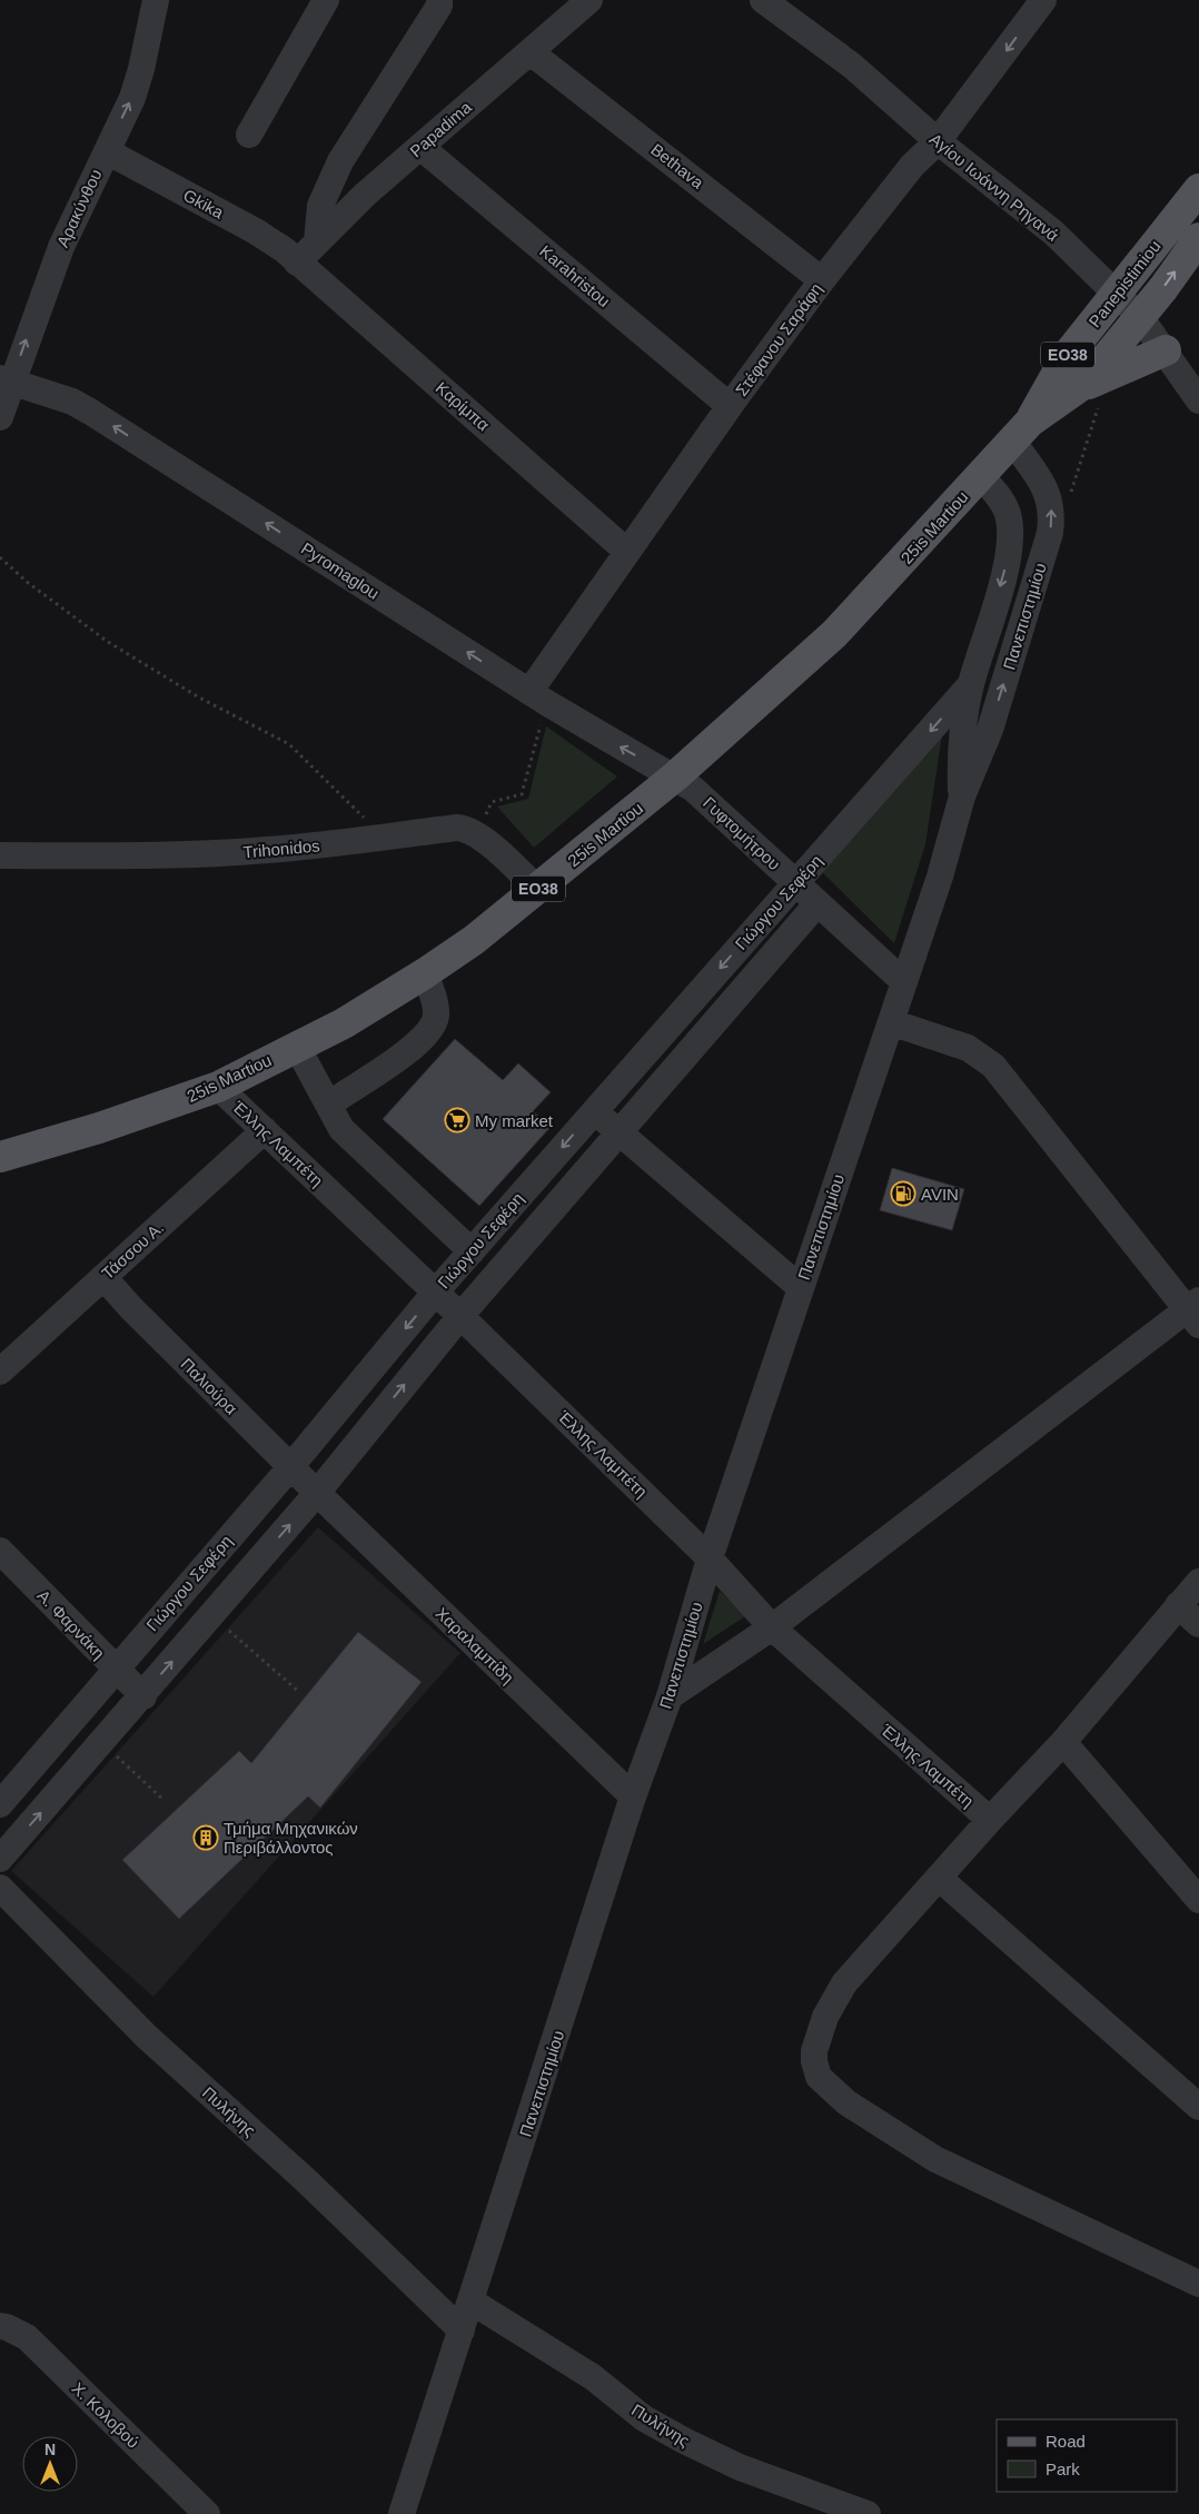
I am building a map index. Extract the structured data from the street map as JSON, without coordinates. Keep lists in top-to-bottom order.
{
  "streets": {
    "main road": ["Panepistimiou", "ΕΟ38", "25is Martiou"],
    "street": [
      "Papadima",
      "Bethava",
      "Αγίου Ιωάννη Ρηγανά",
      "Gkika",
      "Αρακύνθου",
      "Karahristou",
      "Στέφανου Σαράφη",
      "Καρίμπα",
      "Pyromaglou",
      "Πανεπιστημίου",
      "Γυφτομήτρου",
      "Trihonidos",
      "Γιώργου Σεφέρη",
      "Έλλης Λαμπέτη",
      "Τάσσου Α.",
      "Παλιούρα",
      "Α. Φαρνάκη",
      "Χαραλαμπίδη",
      "Πυλήνης",
      "Χ. Κολοβού"
    ]
  },
  "crossings": [
    ["Papadima", "Bethava"],
    ["Papadima", "Gkika"],
    ["Papadima", "Karahristou"],
    ["Papadima", "Καρίμπα"],
    ["Bethava", "Στέφανου Σαράφη"],
    ["Αγίου Ιωάννη Ρηγανά", "Panepistimiou"],
    ["Αγίου Ιωάννη Ρηγανά", "Στέφανου Σαράφη"],
    ["Gkika", "Αρακύνθου"],
    ["Gkika", "Καρίμπα"],
    ["Αρακύνθου", "Pyromaglou"],
    ["Karahristou", "Στέφανου Σαράφη"],
    ["Panepistimiou", "25is Martiou"],
    ["Panepistimiou", "Πανεπιστημίου"],
    ["Στέφανου Σαράφη", "Καρίμπα"],
    ["Στέφανου Σαράφη", "Pyromaglou"],
    ["25is Martiou", "Pyromaglou"],
    ["25is Martiou", "Πανεπιστημίου"],
    ["25is Martiou", "Γυφτομήτρου"],
    ["25is Martiou", "Trihonidos"],
    ["25is Martiou", "Έλλης Λαμπέτη"],
    ["Pyromaglou", "Γυφτομήτρου"],
    ["Πανεπιστημίου", "Γυφτομήτρου"],
    ["Πανεπιστημίου", "Γιώργου Σεφέρη"],
    ["Πανεπιστημίου", "Έλλης Λαμπέτη"],
    ["Πανεπιστημίου", "Χαραλαμπίδη"],
    ["Πανεπιστημίου", "Πυλήνης"],
    ["Γυφτομήτρου", "Γιώργου Σεφέρη"],
    ["Γιώργου Σεφέρη", "Έλλης Λαμπέτη"],
    ["Γιώργου Σεφέρη", "Παλιούρα"],
    ["Γιώργου Σεφέρη", "Α. Φαρνάκη"],
    ["Γιώργου Σεφέρη", "Χαραλαμπίδη"],
    ["Έλλης Λαμπέτη", "Τάσσου Α."],
    ["Τάσσου Α.", "Παλιούρα"],
    ["Παλιούρα", "Χαραλαμπίδη"]
  ],
  "one_way": ["Pyromaglou"],
  "places": {
    "supermarket": ["My market"],
    "fuel station": ["AVIN"],
    "building": ["Τμήμα Μηχανικών Περιβάλλοντος"]
  },
  "legend": ["Road", "Park"],
  "north": "top"
}
